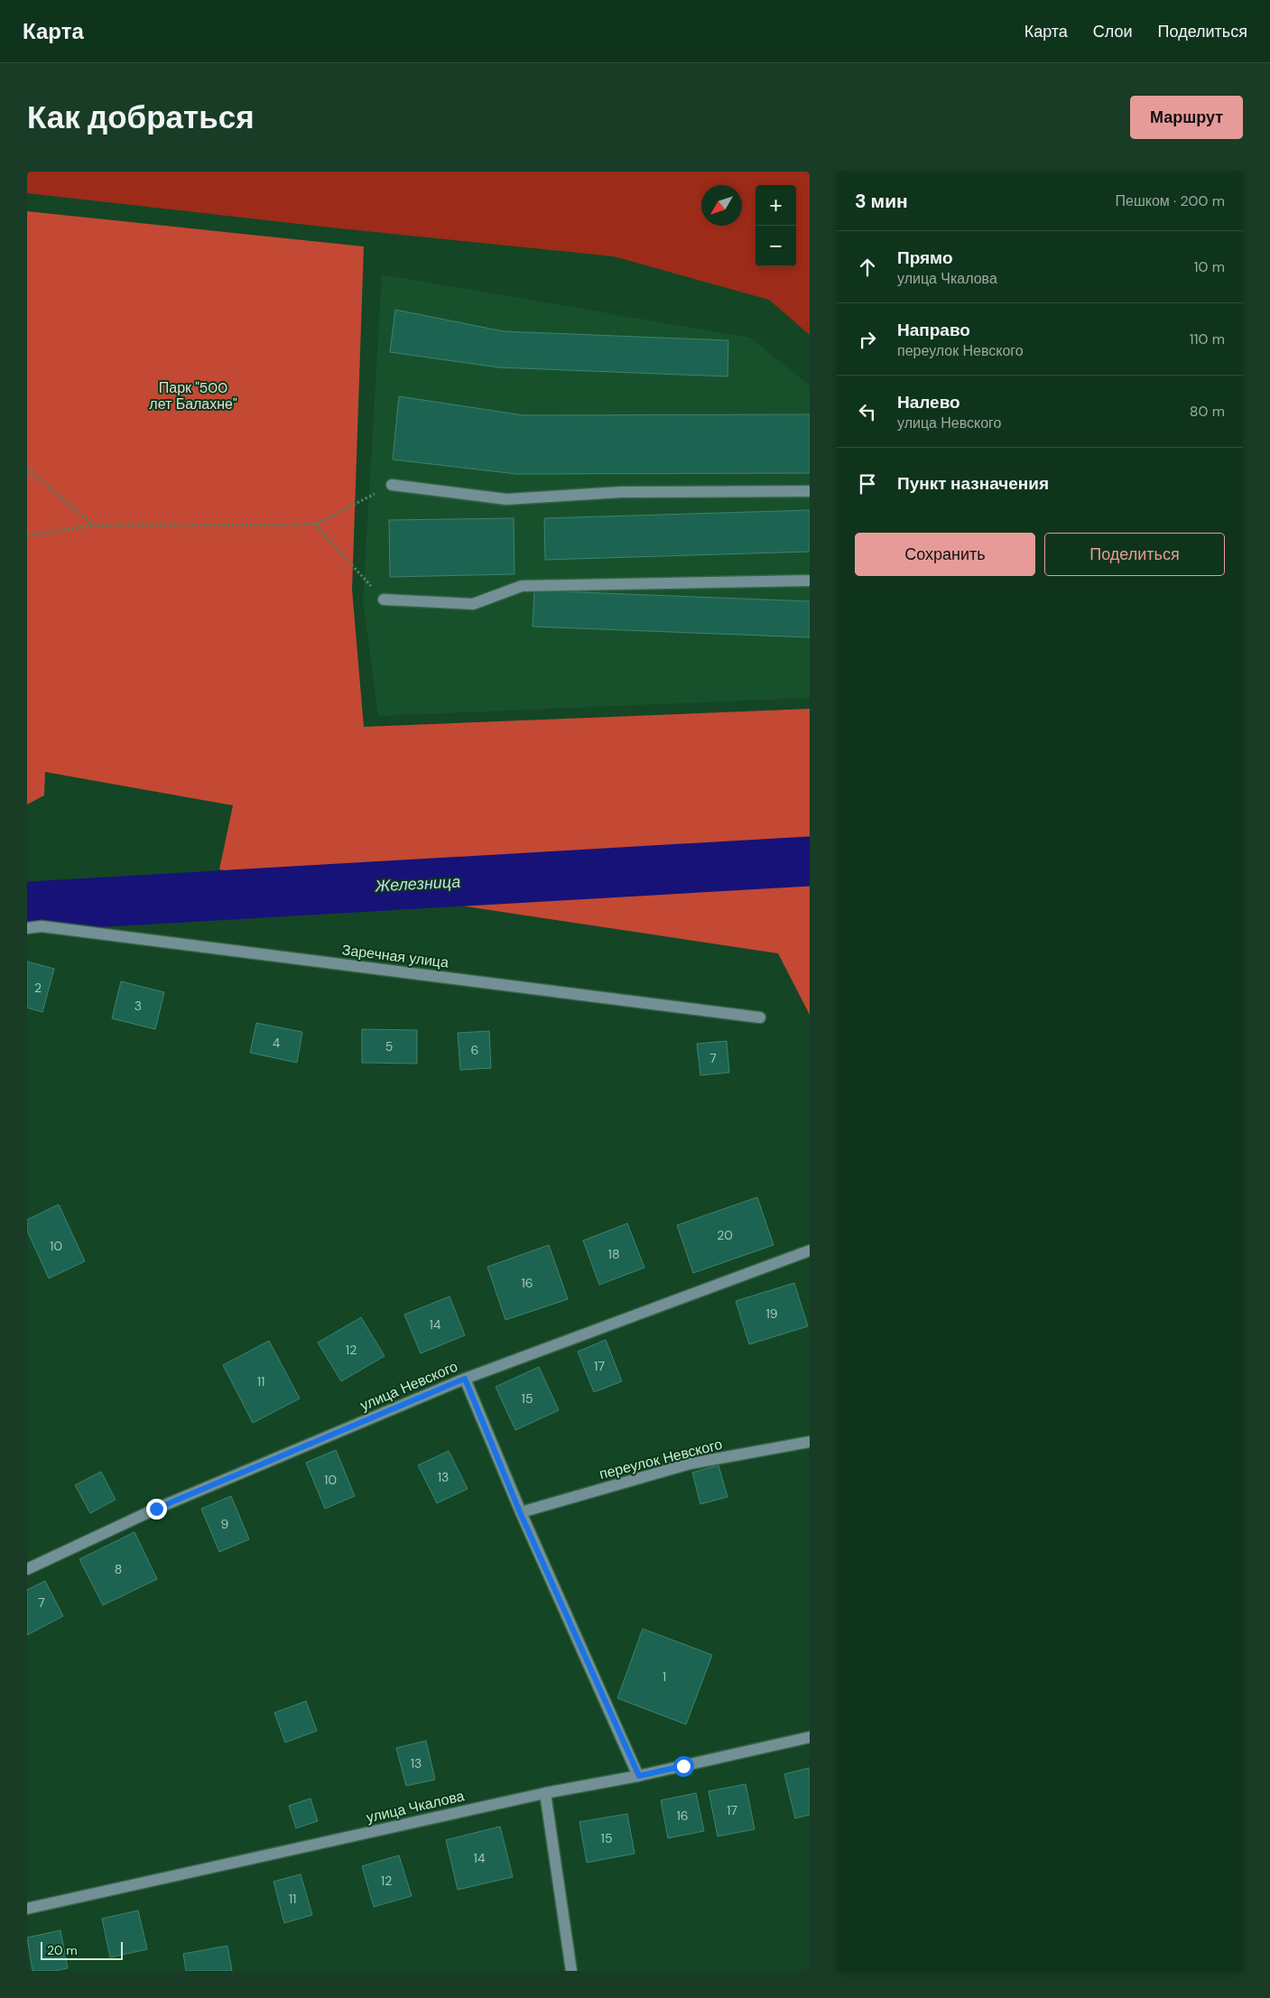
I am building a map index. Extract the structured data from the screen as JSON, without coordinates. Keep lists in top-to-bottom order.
{
  "streets": {
    "street": [
      "Заречная улица",
      "улица Невского",
      "переулок Невского",
      "улица Чкалова"
    ]
  },
  "water": ["Железница"],
  "parks": ["Парк \"500 лет Балахне\""],
  "house_numbers": [
    "2",
    "3",
    "4",
    "5",
    "6",
    "7",
    "20",
    "10",
    "18",
    "16",
    "19",
    "14",
    "12",
    "17",
    "11",
    "15",
    "13",
    "10",
    "9",
    "8",
    "7",
    "1",
    "13",
    "17",
    "16",
    "15",
    "14",
    "12",
    "11"
  ],
  "scale_bar": "20 m",
  "north": "bottom left",
  "page": {
    "header": "Карта",
    "nav": ["Карта", "Слои", "Поделиться"],
    "buttons": [
      "Маршрут",
      ["Сохранить", "Поделиться"]
    ],
    "title": "Как добраться",
    "heading": ["3 мин", "Пешком · 200 m"],
    "map_buttons": ["+", "−"],
    "list": [
      ["Прямо", "улица Чкалова", "10 m"],
      ["Направо", "переулок Невского", "110 m"],
      ["Налево", "улица Невского", "80 m"],
      "Пункт назначения"
    ],
    "scale": "20 m"
  }
}
